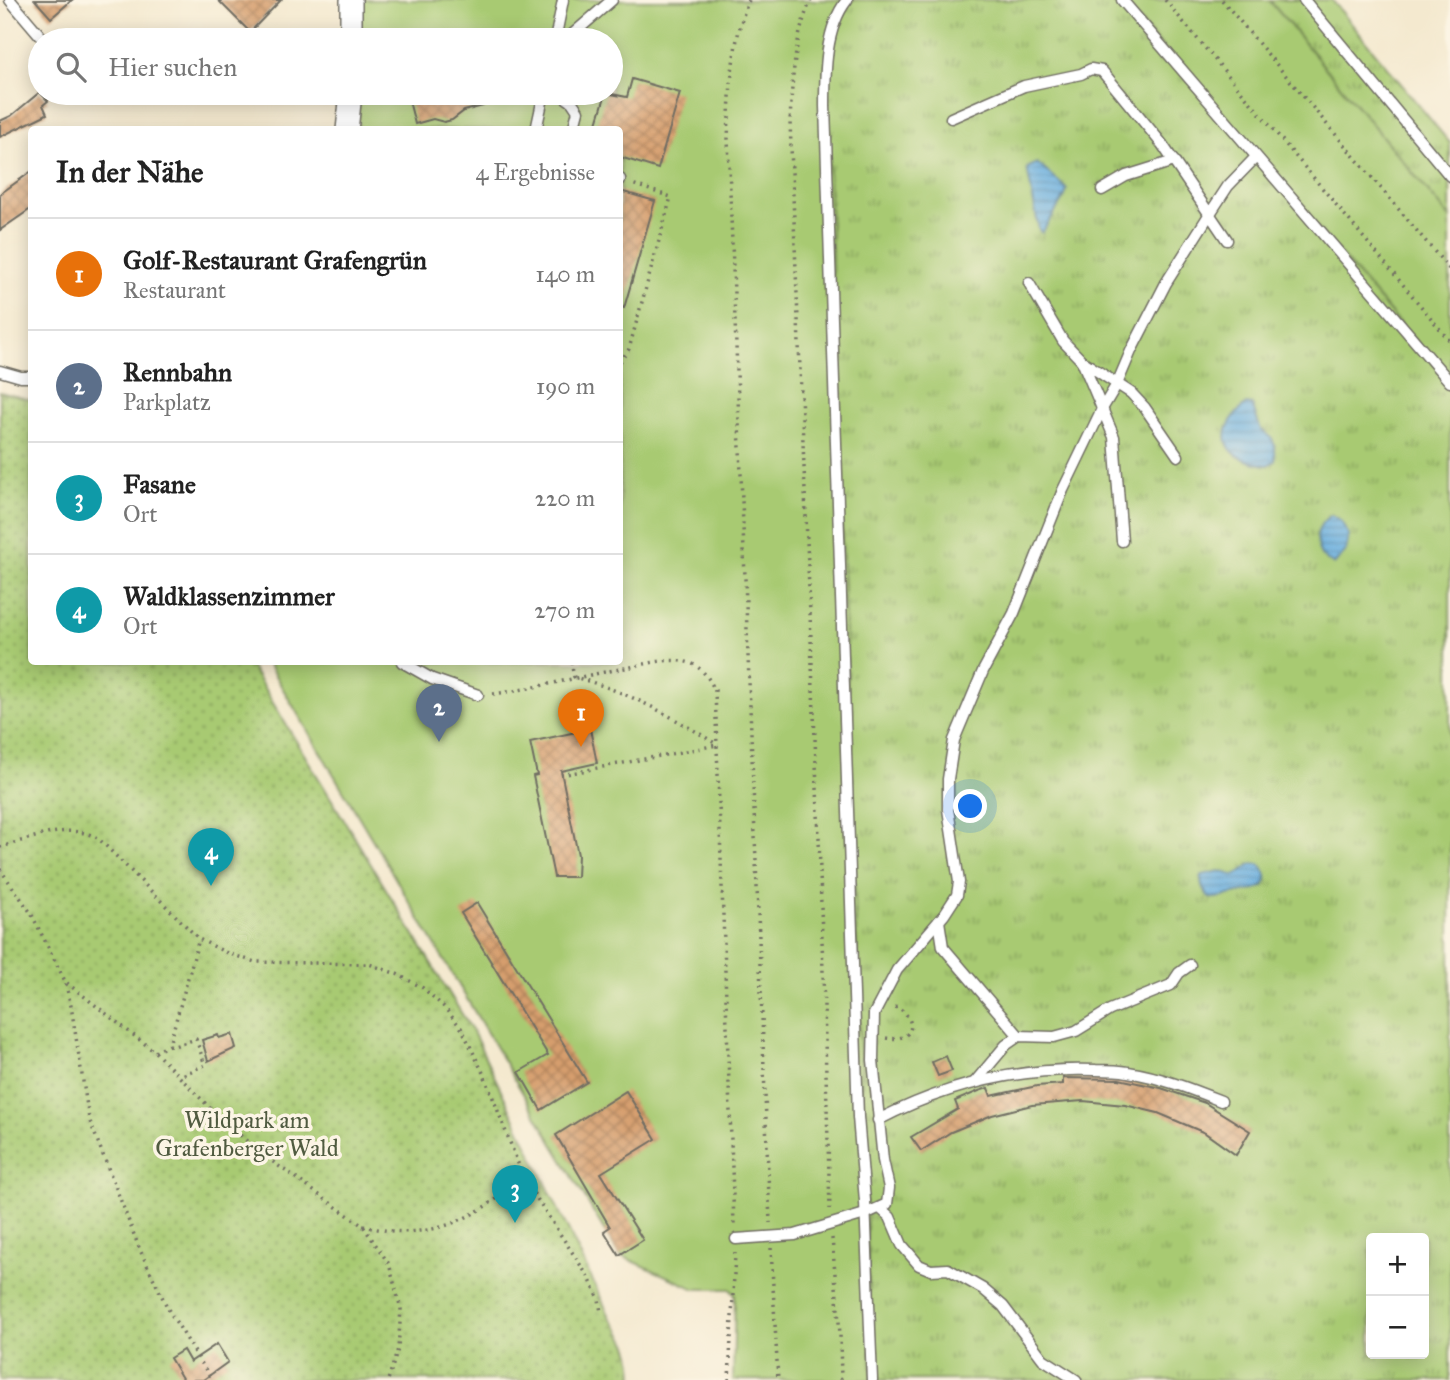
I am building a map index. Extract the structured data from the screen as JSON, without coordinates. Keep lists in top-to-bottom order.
{
  "parks": ["Wildpark am Grafenberger Wald"],
  "page": {
    "search": "Hier suchen",
    "heading": ["In der Nähe", "4 Ergebnisse"],
    "list": [
      {
        "mark": "1",
        "name": "Golf-Restaurant Grafengrün",
        "note": "Restaurant",
        "value": "140 m"
      },
      {
        "mark": "2",
        "name": "Rennbahn",
        "note": "Parkplatz",
        "value": "190 m"
      },
      {
        "mark": "3",
        "name": "Fasane",
        "note": "Ort",
        "value": "220 m"
      },
      {
        "mark": "4",
        "name": "Waldklassenzimmer",
        "note": "Ort",
        "value": "270 m"
      }
    ],
    "pins": [
      "2",
      "1",
      "4",
      "3"
    ],
    "map_buttons": ["+", "−"]
  }
}
